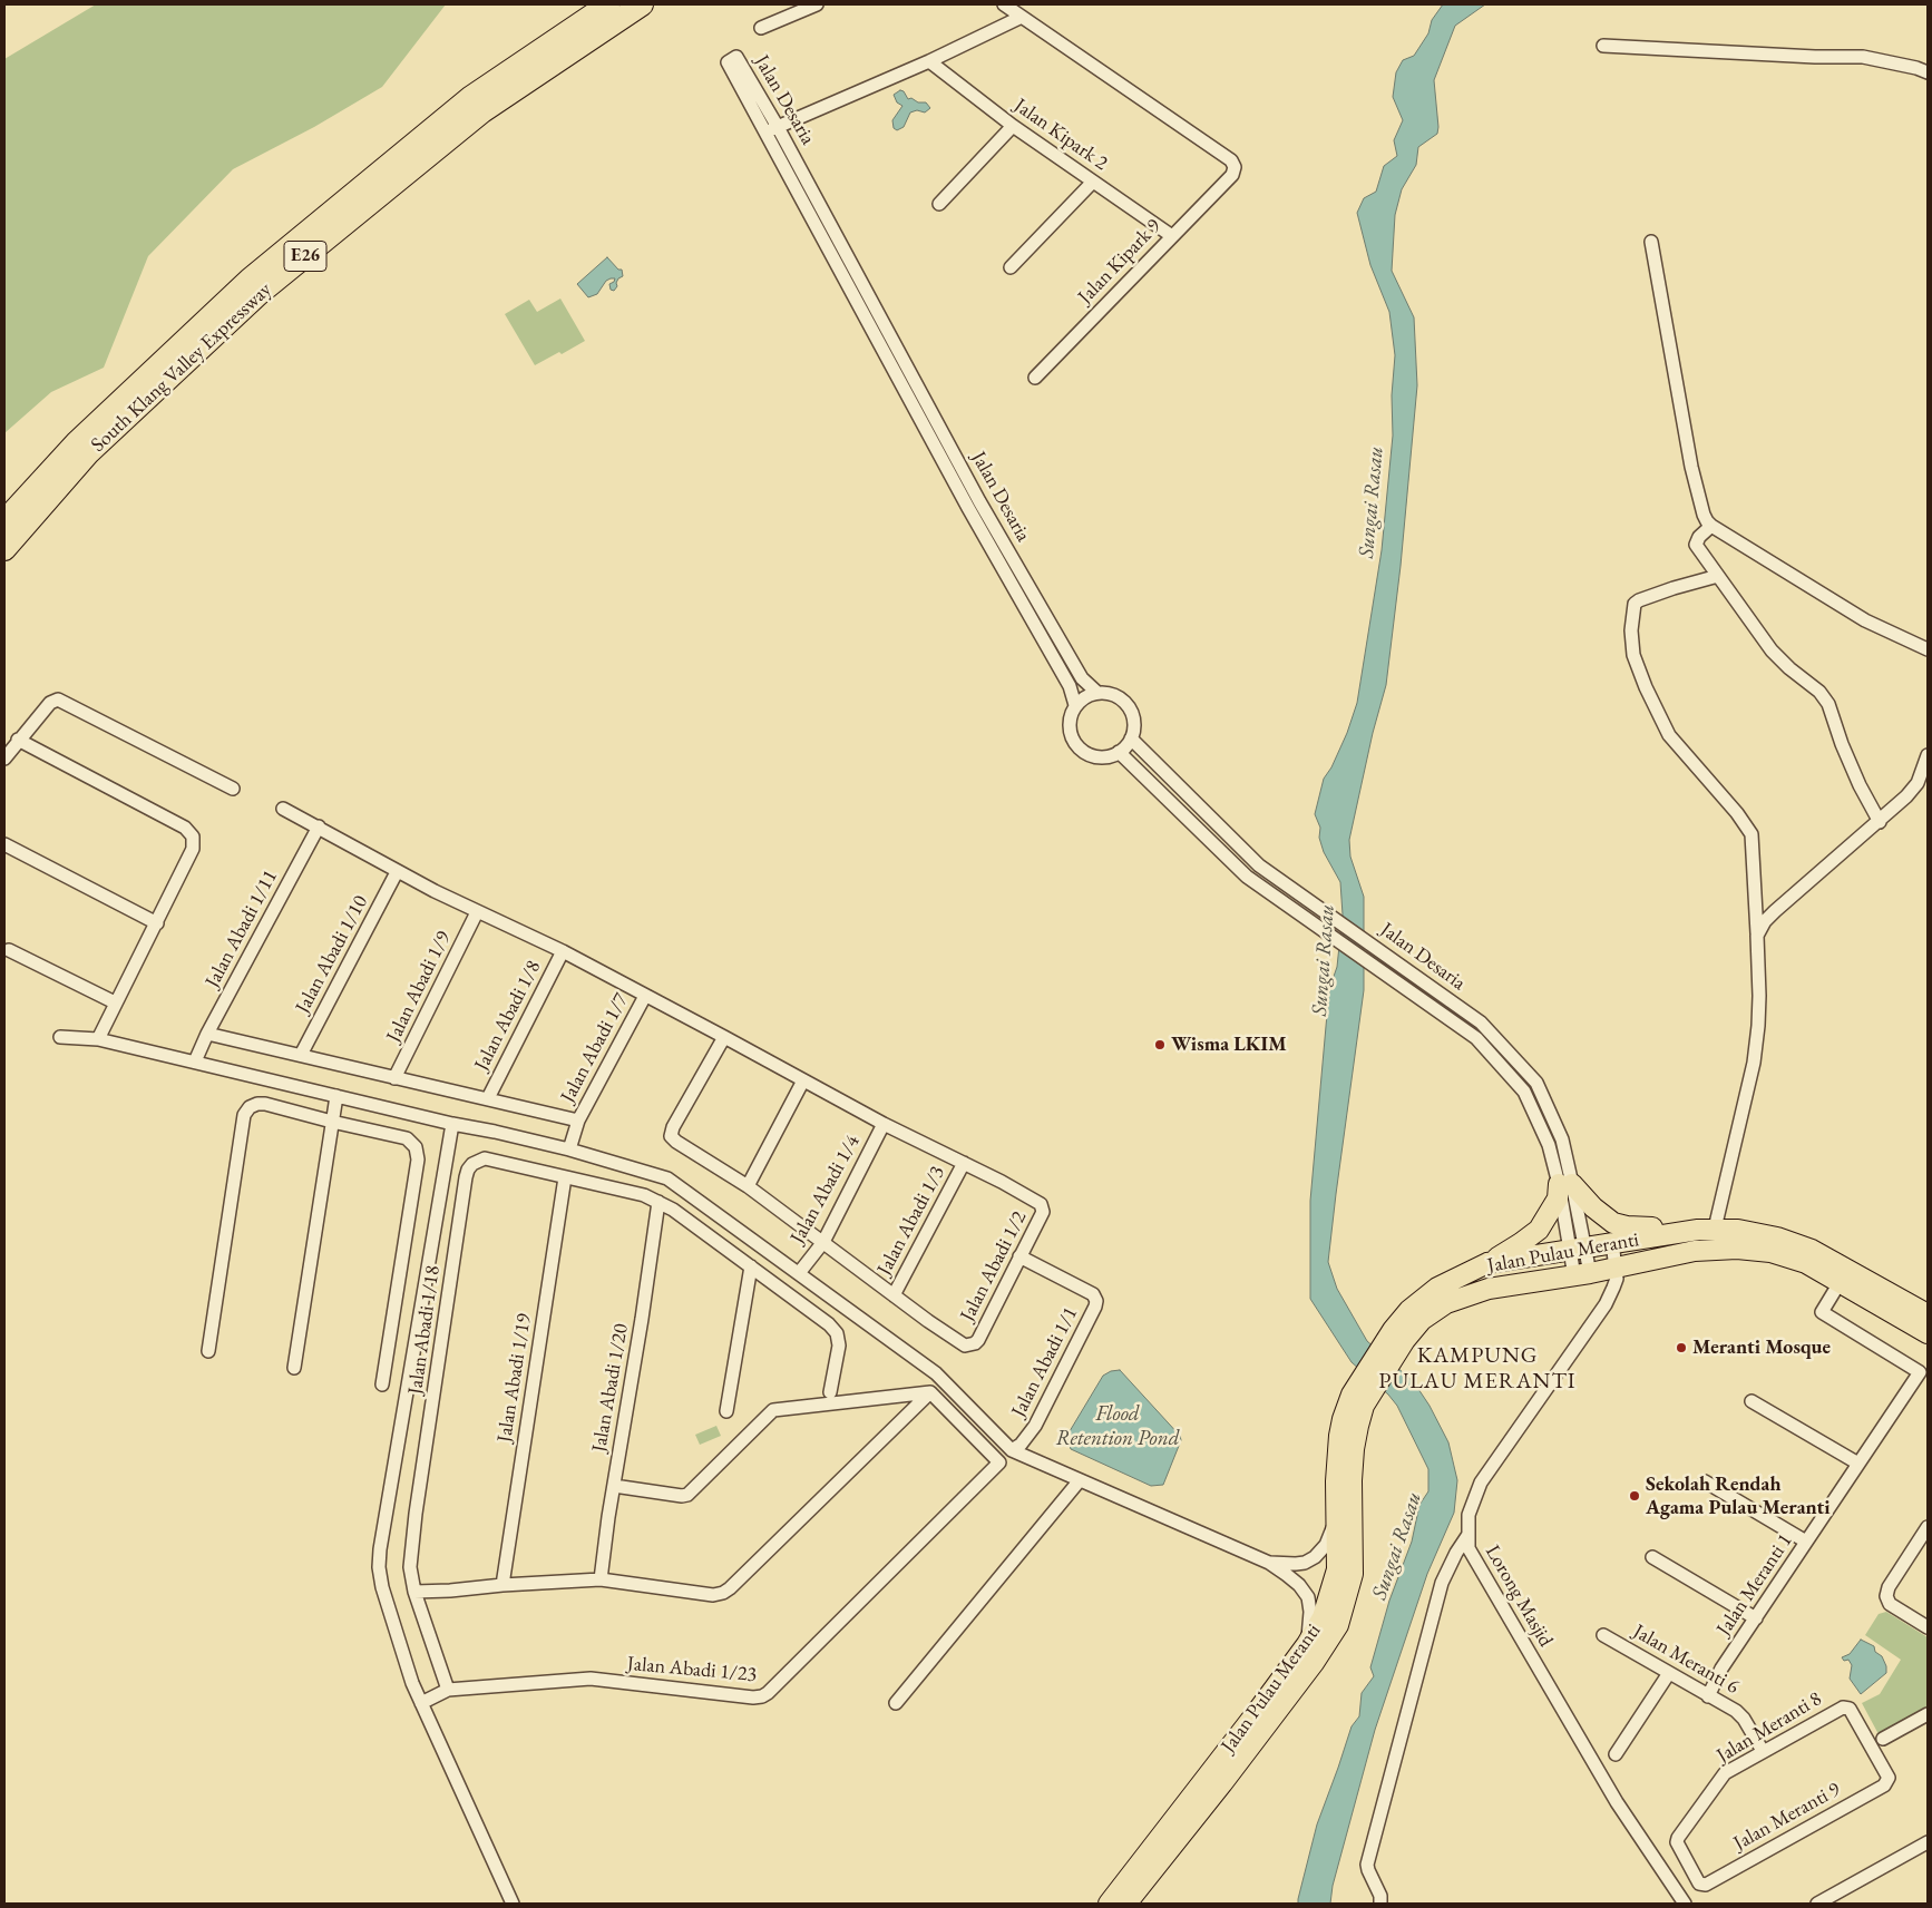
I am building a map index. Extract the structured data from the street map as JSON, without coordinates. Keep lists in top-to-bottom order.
{
  "streets": {
    "highway": ["E26", "South Klang Valley Expressway"],
    "main road": ["Jalan Pulau Meranti"],
    "street": [
      "Jalan Desaria",
      "Jalan Kipark 2",
      "Jalan Kipark 9",
      "Jalan Abadi 1/11",
      "Jalan Abadi 1/10",
      "Jalan Abadi 1/9",
      "Jalan Abadi 1/8",
      "Jalan Abadi 1/7",
      "Jalan Abadi 1/4",
      "Jalan Abadi 1/3",
      "Jalan Abadi 1/2",
      "Jalan Abadi 1/18",
      "Jalan Abadi 1/1",
      "Jalan Abadi 1/19",
      "Jalan Abadi 1/20",
      "Jalan Meranti 1",
      "Lorong Masjid",
      "Jalan Meranti 6",
      "Jalan Abadi 1/23",
      "Jalan Meranti 8",
      "Jalan Meranti 9"
    ]
  },
  "crossings": [
    ["Jalan Desaria", "Jalan Pulau Meranti"],
    ["Jalan Kipark 2", "Jalan Kipark 9"],
    ["Jalan Abadi 1/3", "Jalan Abadi 1/2"],
    ["Jalan Pulau Meranti", "Jalan Meranti 1"],
    ["Jalan Pulau Meranti", "Lorong Masjid"],
    ["Jalan Abadi 1/2", "Jalan Abadi 1/1"],
    ["Jalan Abadi 1/18", "Jalan Abadi 1/19"],
    ["Jalan Abadi 1/18", "Jalan Abadi 1/20"],
    ["Jalan Abadi 1/18", "Jalan Abadi 1/23"],
    ["Jalan Meranti 1", "Jalan Meranti 6"],
    ["Jalan Meranti 6", "Jalan Meranti 8"],
    ["Jalan Meranti 8", "Jalan Meranti 9"]
  ],
  "districts": ["KAMPUNG PULAU MERANTI"],
  "water": ["Sungai Rasau", "Flood Retention Pond"],
  "places": ["Wisma LKIM", "Meranti Mosque", "Sekolah Rendah Agama Pulau Meranti"]
}
